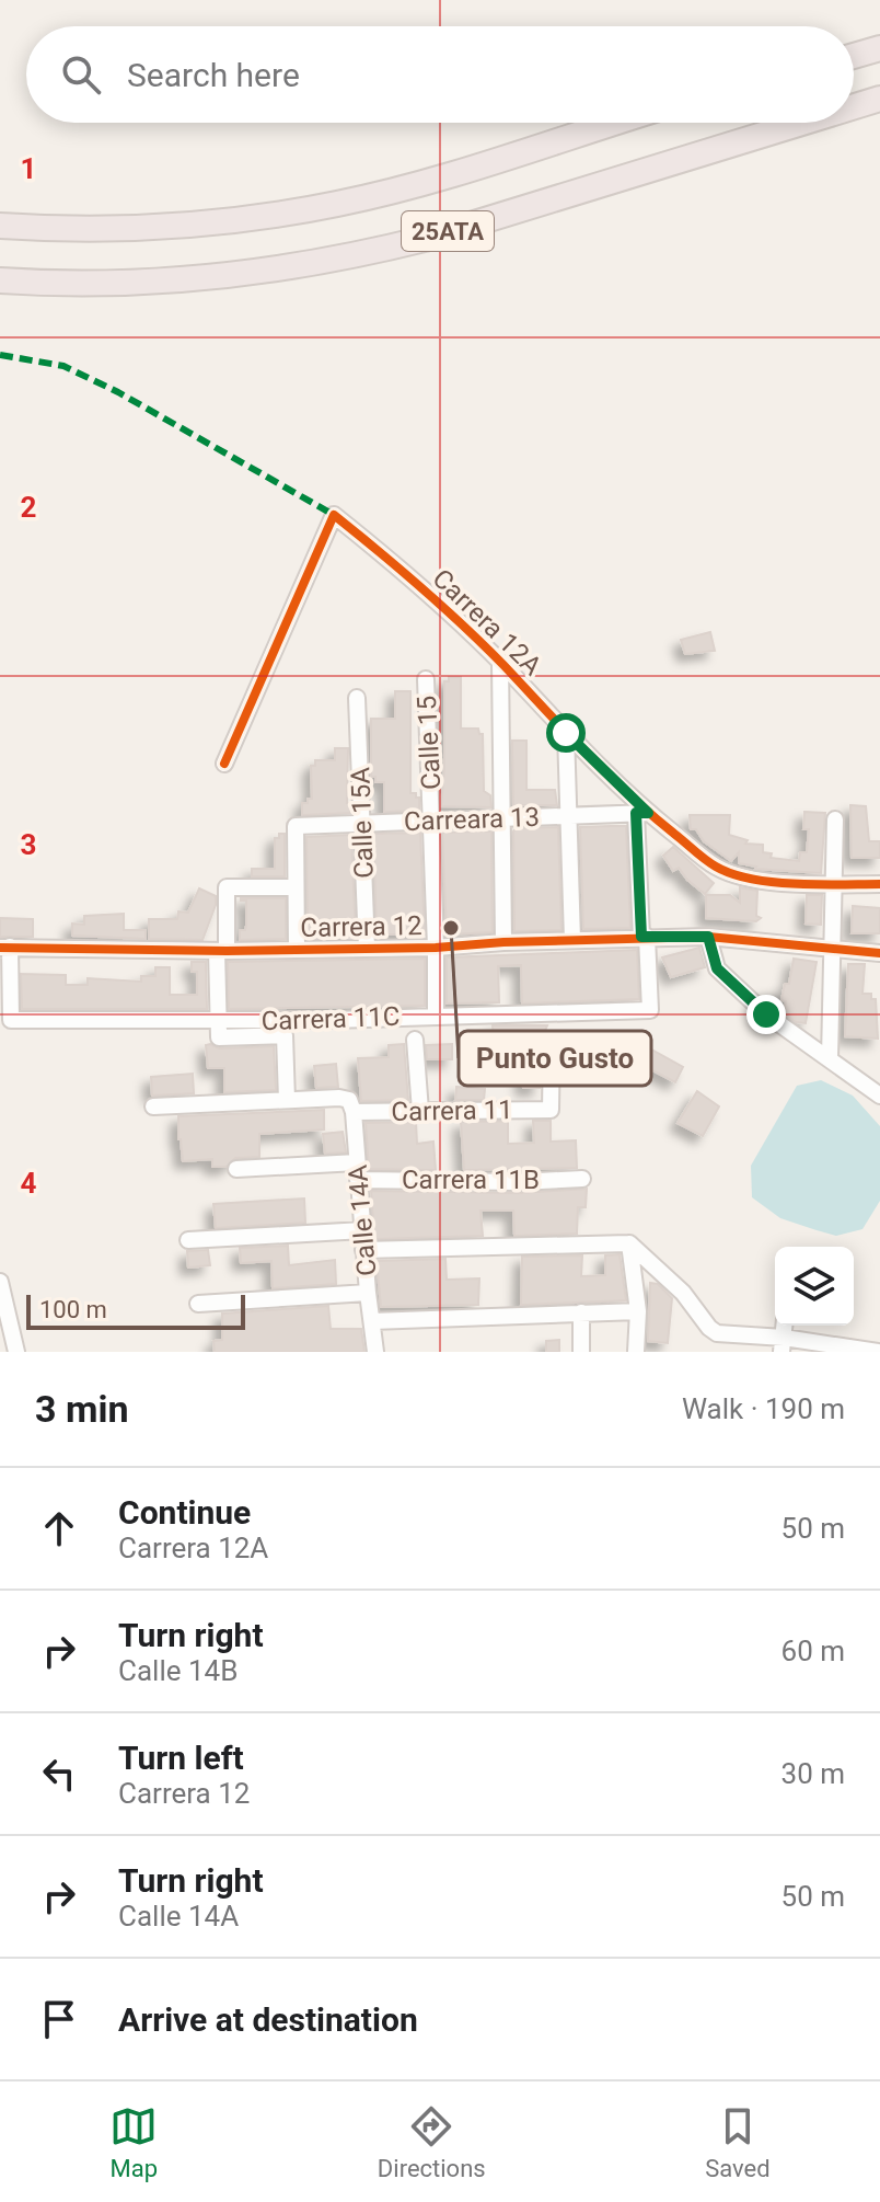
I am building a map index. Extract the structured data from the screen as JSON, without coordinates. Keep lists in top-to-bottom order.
{
  "streets": {
    "highway": ["25ATA"],
    "street": [
      "Carrera 12A",
      "Calle 15",
      "Carreara 13",
      "Calle 15A",
      "Carrera 12",
      "Carrera 11C",
      "Carrera 11",
      "Carrera 11B",
      "Calle 14A"
    ]
  },
  "crossings": [
    ["Carrera 12A", "Carreara 13"],
    ["Calle 15", "Carreara 13"],
    ["Calle 15", "Carrera 12"],
    ["Calle 15", "Carrera 11C"],
    ["Carreara 13", "Calle 15A"],
    ["Calle 15A", "Carrera 12"],
    ["Carrera 12", "Carrera 11C"],
    ["Carrera 11", "Calle 14A"],
    ["Carrera 11B", "Calle 14A"]
  ],
  "places": ["Punto Gusto"],
  "scale_bar": "100 m",
  "page": {
    "search": "Search here",
    "scale": "100 m",
    "heading": ["3 min", "Walk · 190 m"],
    "list": [
      ["Continue", "Carrera 12A", "50 m"],
      ["Turn right", "Calle 14B", "60 m"],
      ["Turn left", "Carrera 12", "30 m"],
      ["Turn right", "Calle 14A", "50 m"],
      "Arrive at destination"
    ],
    "nav": ["Map", "Directions", "Saved"]
  },
  "grid": {
    "rows": [
      "1",
      "2",
      "3",
      "4"
    ]
  }
}
